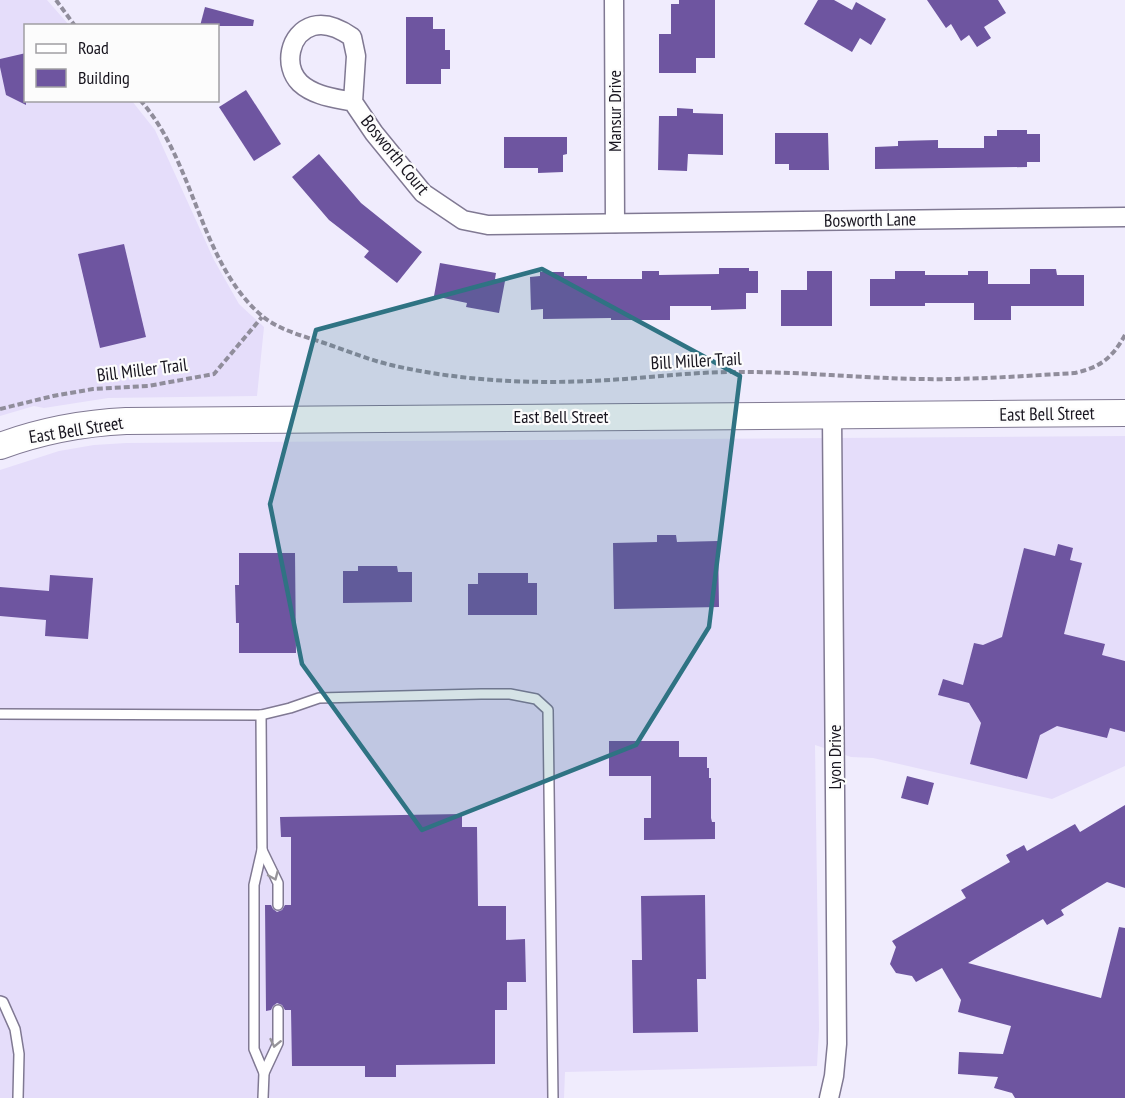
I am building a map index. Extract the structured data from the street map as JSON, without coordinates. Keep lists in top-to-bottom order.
{
  "streets": {
    "main road": ["East Bell Street"],
    "street": [
      "Mansur Drive",
      "Bosworth Court",
      "Bosworth Lane",
      "Lyon Drive"
    ],
    "path": ["Bill Miller Trail"]
  },
  "crossings": [
    ["Mansur Drive", "Bosworth Court"],
    ["Mansur Drive", "Bosworth Lane"],
    ["Bosworth Court", "Bosworth Lane"],
    ["East Bell Street", "Lyon Drive"]
  ],
  "legend": ["Road", "Building"]
}
